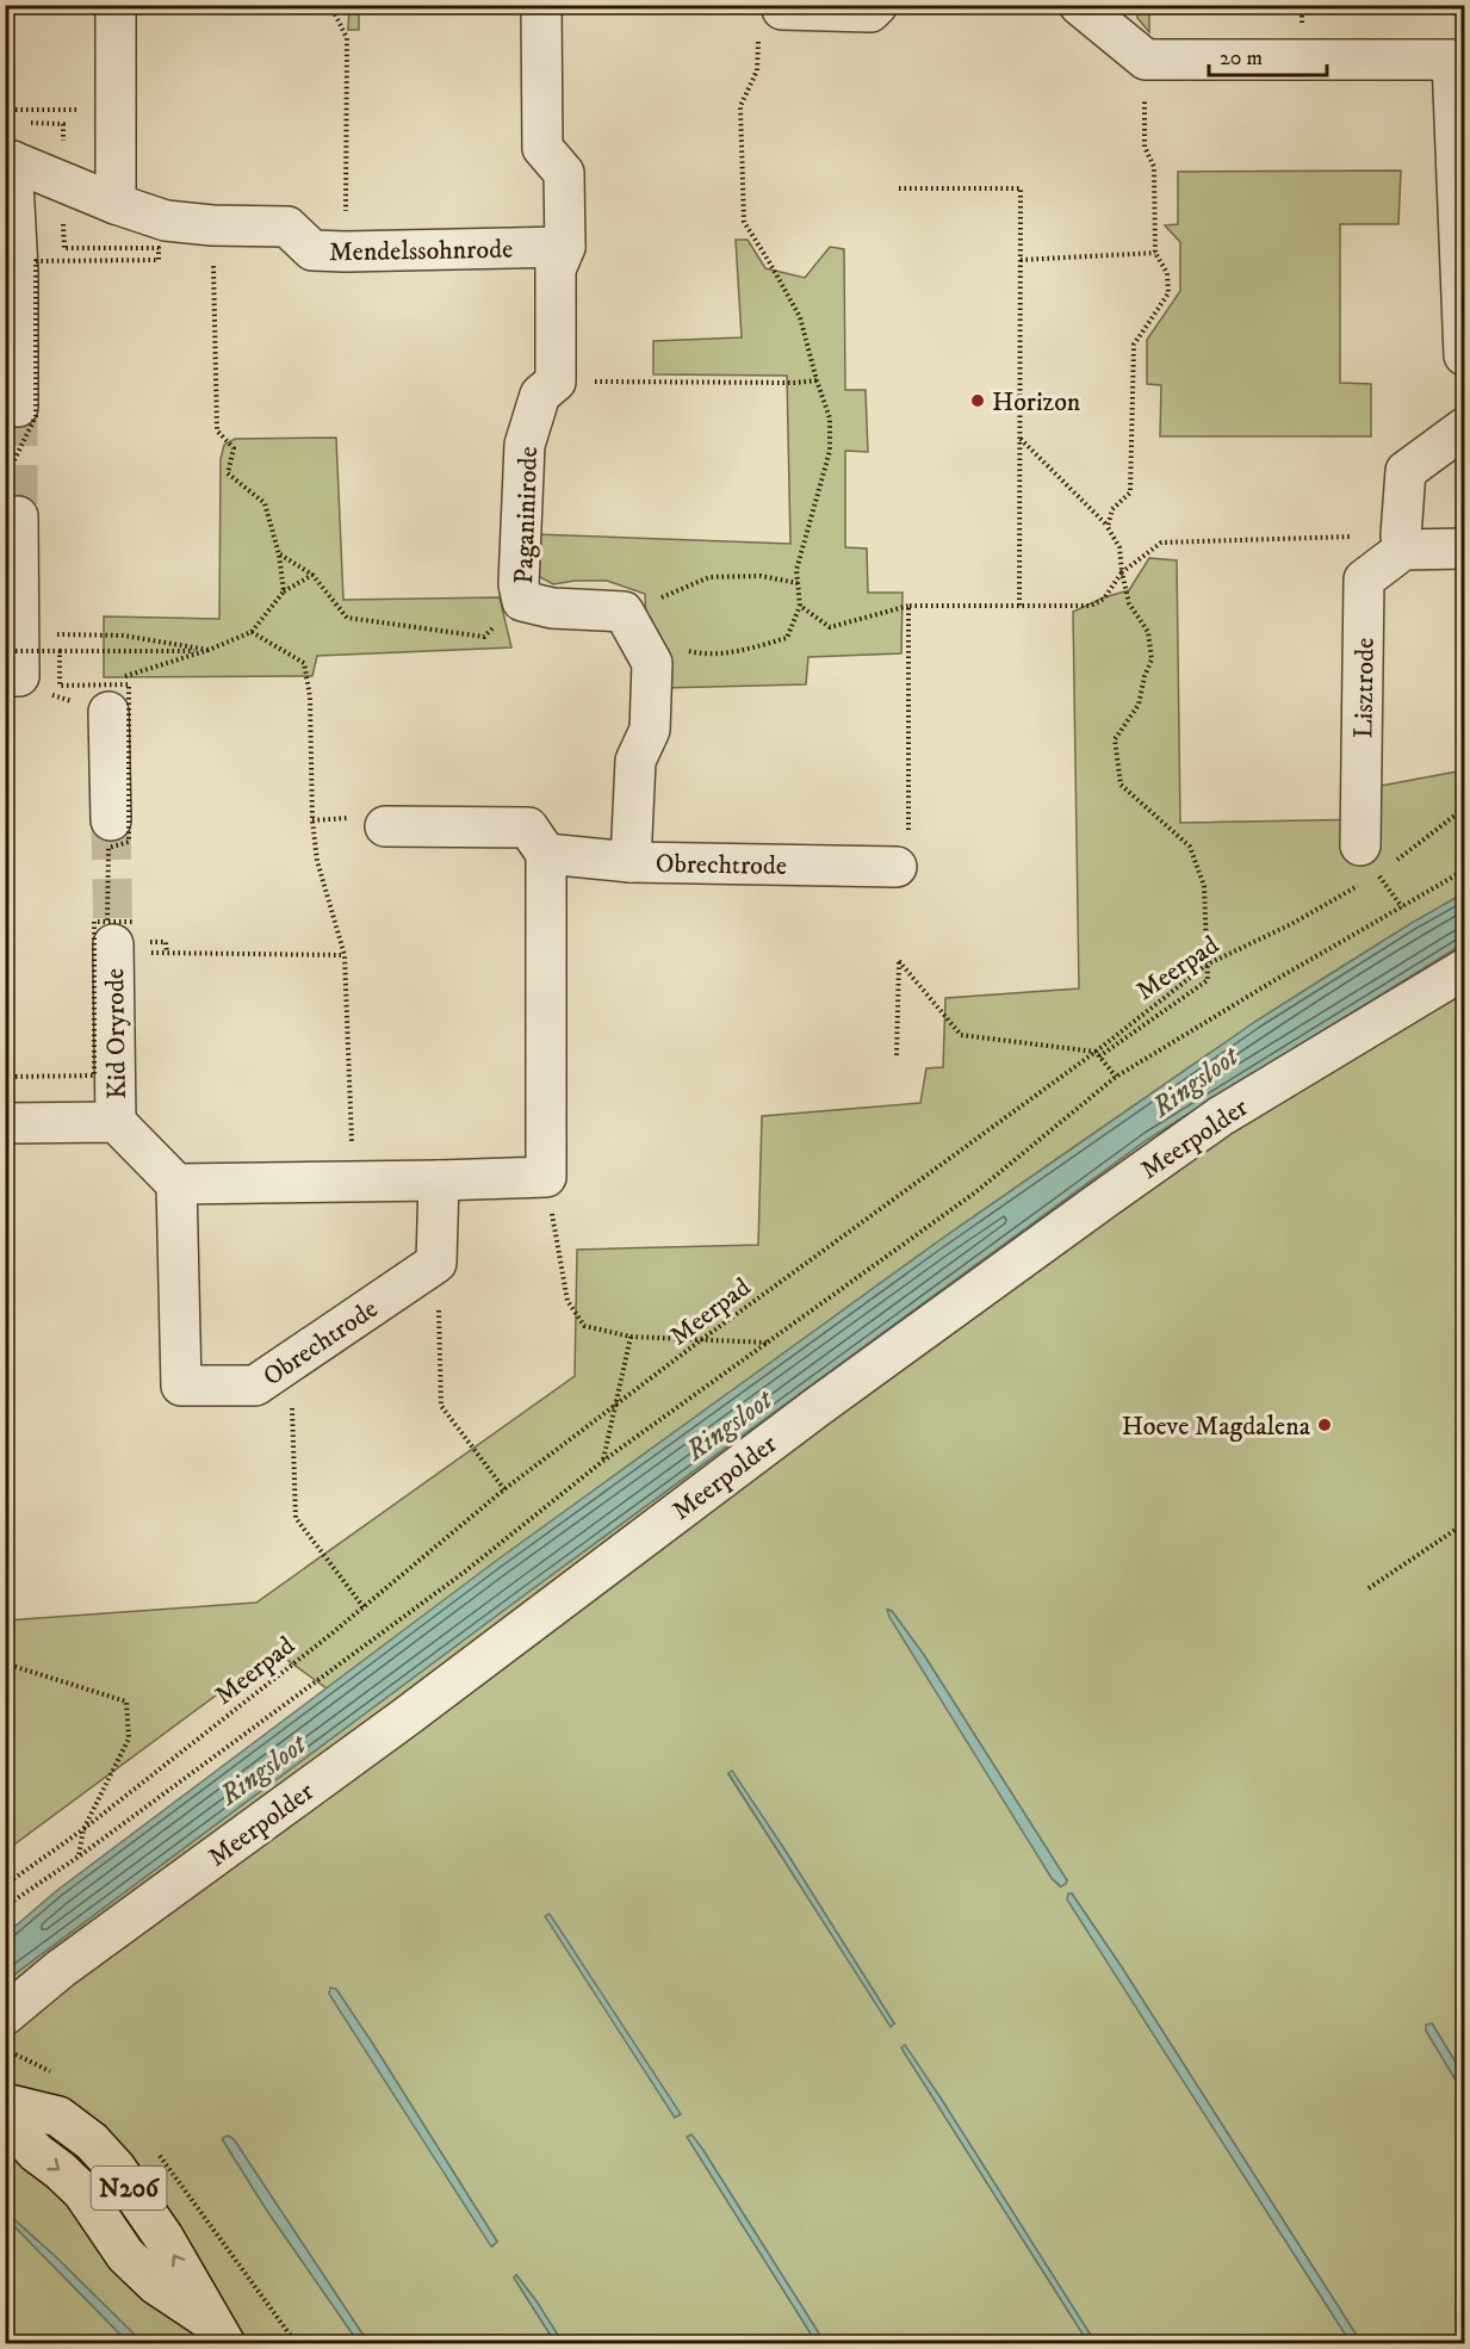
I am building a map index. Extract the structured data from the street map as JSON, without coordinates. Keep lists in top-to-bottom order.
{
  "streets": {
    "main road": ["N206"],
    "street": [
      "Mendelssohnrode",
      "Paganinirode",
      "Lisztrode",
      "Obrechtrode",
      "Kid Oryrode",
      "Meerpolder"
    ],
    "path": ["Meerpad"]
  },
  "crossings": [
    ["Lisztrode", "Meerpad"]
  ],
  "water": ["Ringsloot"],
  "places": ["Horizon", "Hoeve Magdalena"],
  "scale_bar": "20 m"
}
